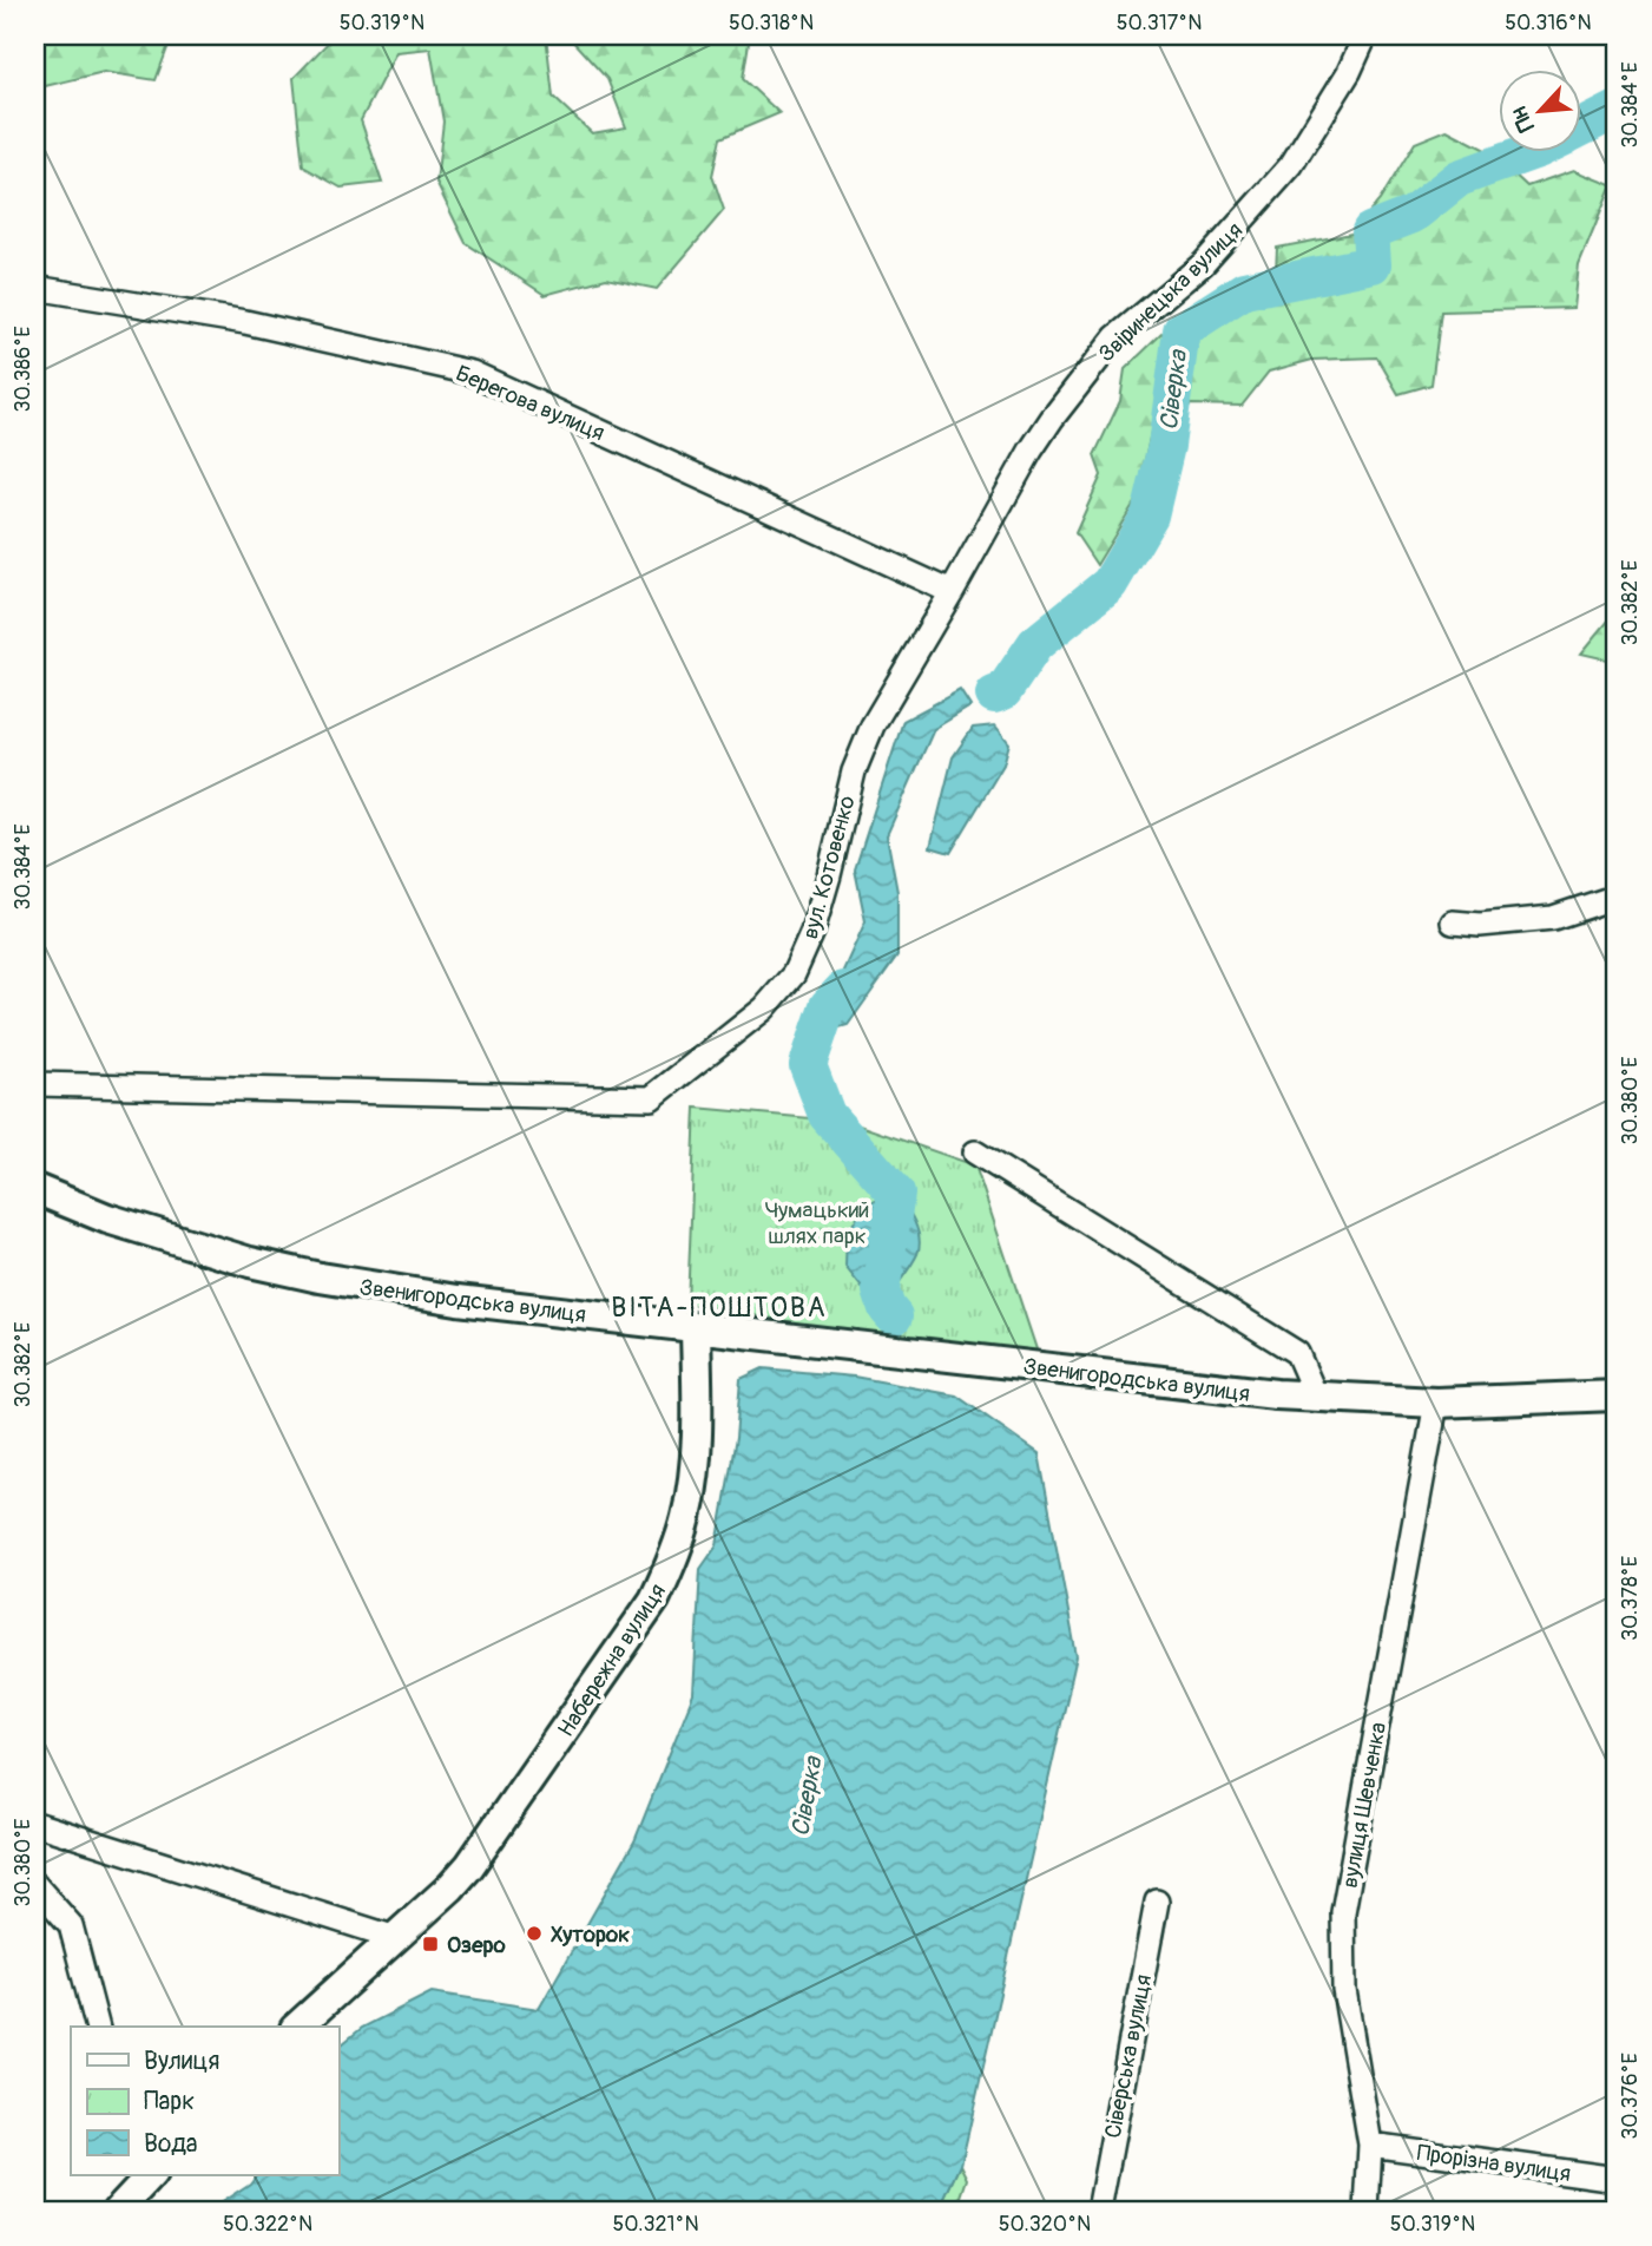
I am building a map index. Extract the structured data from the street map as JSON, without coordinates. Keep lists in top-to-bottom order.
{
  "streets": {
    "street": [
      "Звіринецька вулиця",
      "Берегова вулиця",
      "вул. Котовенко",
      "Звенигородська вулиця",
      "Набережна вулиця",
      "вулиця Шевченка",
      "Сіверська вулиця",
      "Прорізна вулиця"
    ]
  },
  "crossings": [
    ["Звіринецька вулиця", "Берегова вулиця"],
    ["Звіринецька вулиця", "вул. Котовенко"],
    ["Берегова вулиця", "вул. Котовенко"],
    ["Звенигородська вулиця", "Набережна вулиця"],
    ["Звенигородська вулиця", "вулиця Шевченка"],
    ["вулиця Шевченка", "Прорізна вулиця"]
  ],
  "districts": ["ВІТА-ПОШТОВА"],
  "water": ["Сіверка"],
  "parks": ["Чумацький шлях парк"],
  "places": {
    "other": ["Хуторок"],
    "transit": ["Озеро"]
  },
  "legend": ["Вулиця", "Парк", "Вода"],
  "north": "bottom left",
  "coordinates": [
    "50.319°N",
    "50.318°N",
    "50.317°N",
    "50.316°N",
    "30.384°E",
    "30.386°E",
    "30.382°E",
    "30.380°E",
    "30.378°E",
    "30.376°E",
    "50.322°N",
    "50.321°N",
    "50.320°N"
  ]
}
